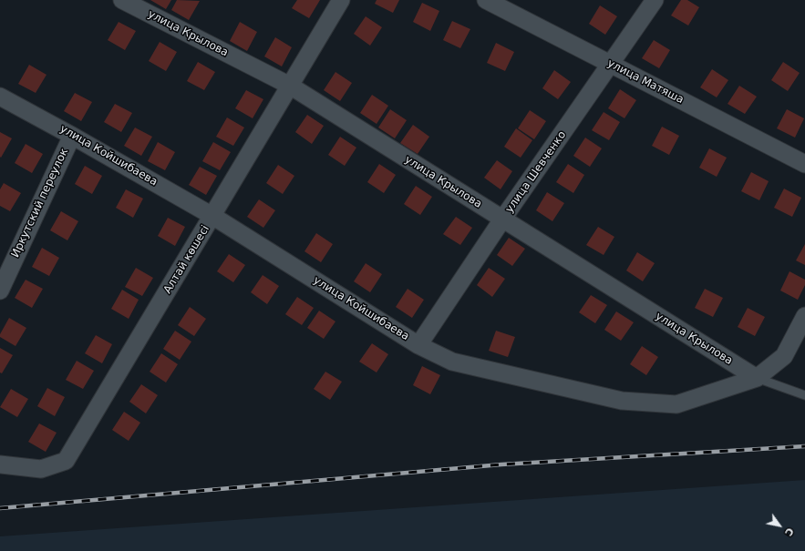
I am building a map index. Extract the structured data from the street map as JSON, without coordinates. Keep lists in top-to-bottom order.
{
  "streets": {
    "street": [
      "улица Крылова",
      "улица Матяша",
      "улица Койшибаева",
      "улица Шевченко",
      "Иркутский переулок",
      "Алтай көшесі"
    ]
  },
  "crossings": [
    ["улица Крылова", "улица Койшибаева"],
    ["улица Крылова", "улица Шевченко"],
    ["улица Крылова", "Алтай көшесі"],
    ["улица Матяша", "улица Шевченко"],
    ["улица Койшибаева", "улица Шевченко"],
    ["улица Койшибаева", "Иркутский переулок"],
    ["улица Койшибаева", "Алтай көшесі"]
  ],
  "north": "bottom right"
}
